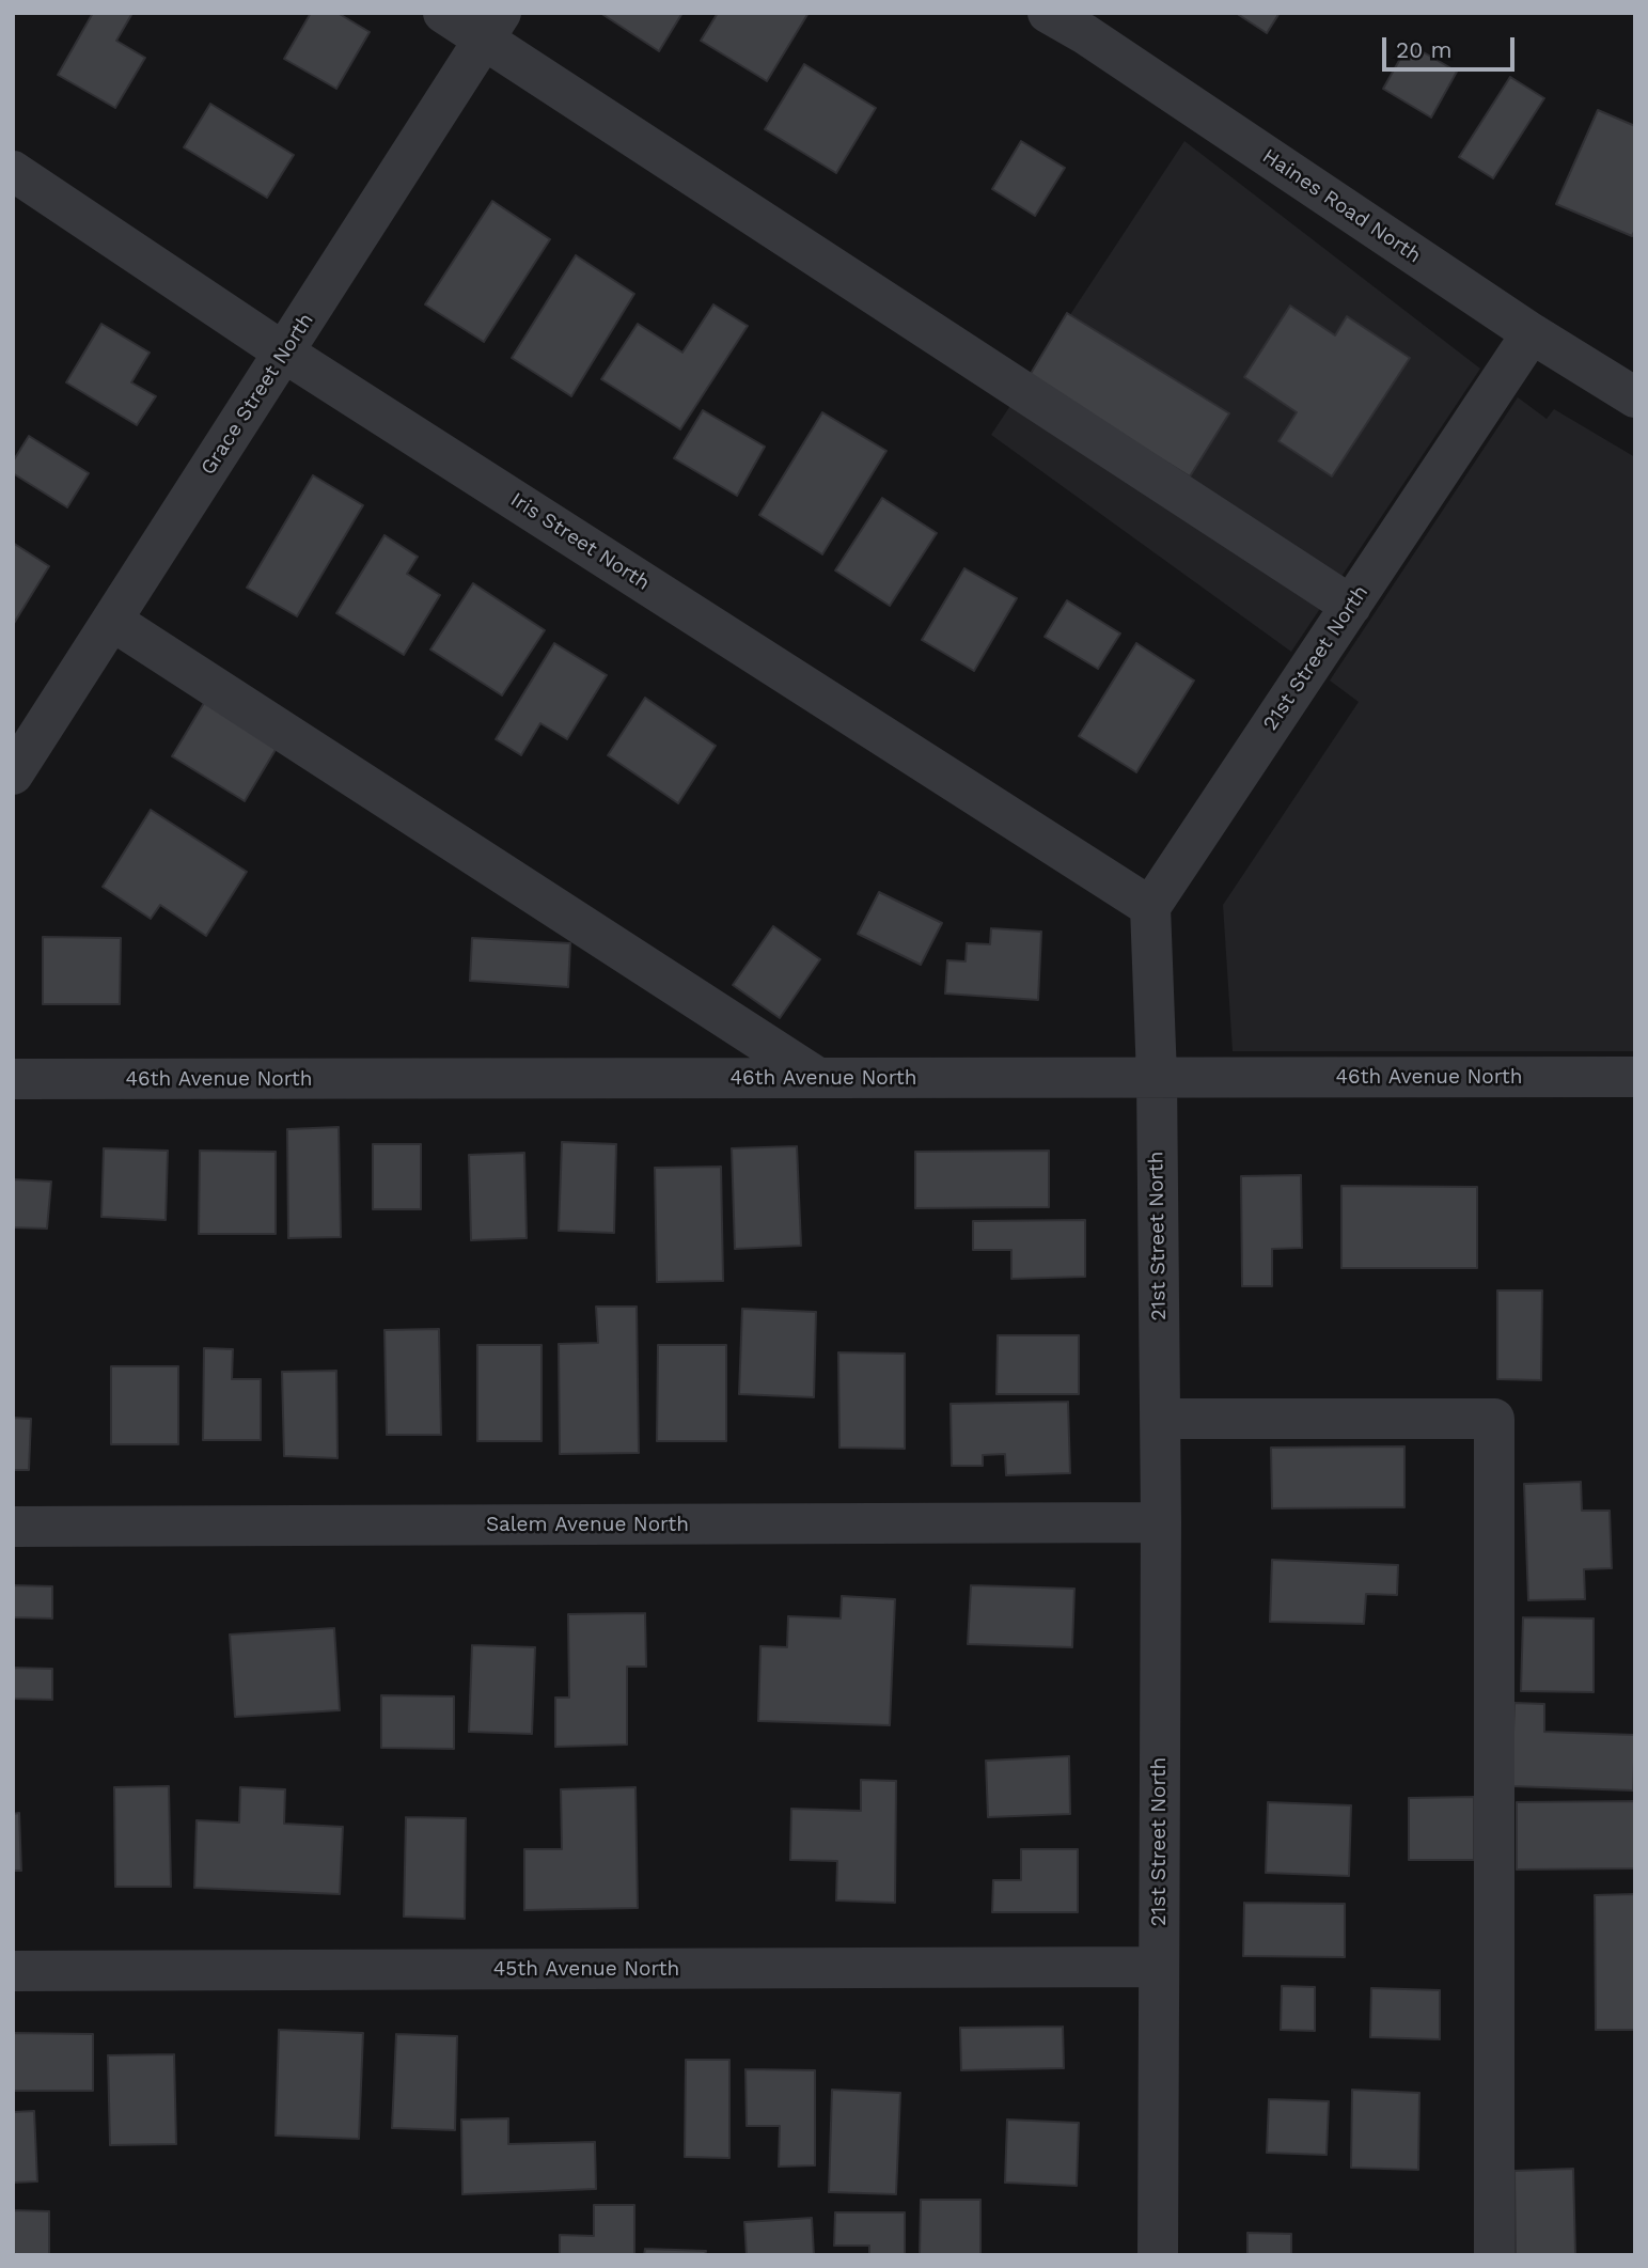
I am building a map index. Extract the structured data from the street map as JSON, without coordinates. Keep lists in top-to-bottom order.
{
  "streets": {
    "street": [
      "Haines Road North",
      "Grace Street North",
      "Iris Street North",
      "21st Street North",
      "46th Avenue North",
      "Salem Avenue North",
      "45th Avenue North"
    ]
  },
  "crossings": [
    ["Haines Road North", "21st Street North"],
    ["Grace Street North", "Iris Street North"],
    ["Iris Street North", "21st Street North"],
    ["21st Street North", "46th Avenue North"],
    ["21st Street North", "Salem Avenue North"],
    ["21st Street North", "45th Avenue North"]
  ],
  "scale_bar": "20 m"
}
